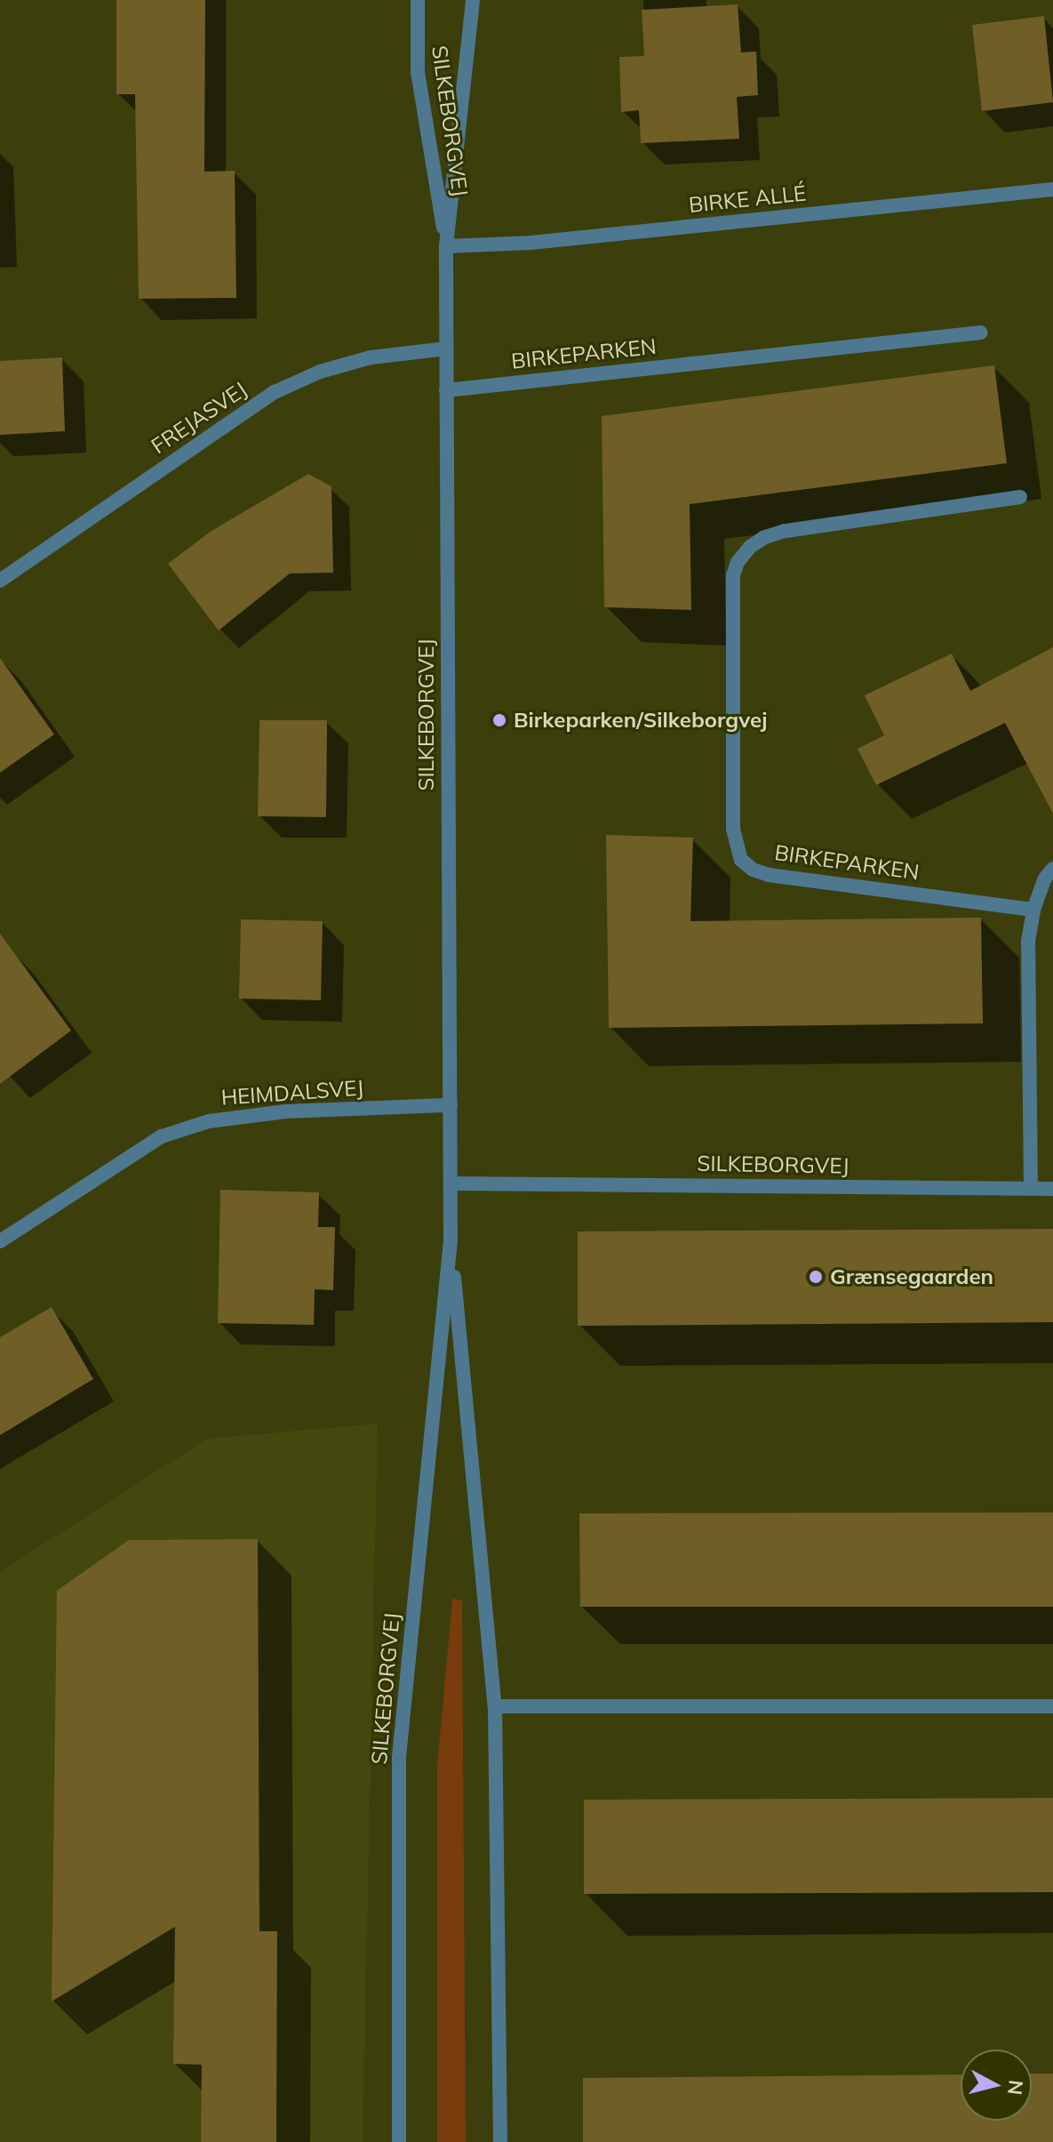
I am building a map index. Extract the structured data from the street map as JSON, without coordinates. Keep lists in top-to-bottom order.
{
  "streets": {
    "street": [
      "SILKEBORGVEJ",
      "BIRKE ALLÉ",
      "BIRKEPARKEN",
      "FREJASVEJ",
      "HEIMDALSVEJ"
    ]
  },
  "crossings": [
    ["SILKEBORGVEJ", "BIRKE ALLÉ"],
    ["SILKEBORGVEJ", "BIRKEPARKEN"],
    ["SILKEBORGVEJ", "FREJASVEJ"],
    ["SILKEBORGVEJ", "HEIMDALSVEJ"]
  ],
  "places": ["Birkeparken/Silkeborgvej", "Grænsegaarden"],
  "north": "right"
}
